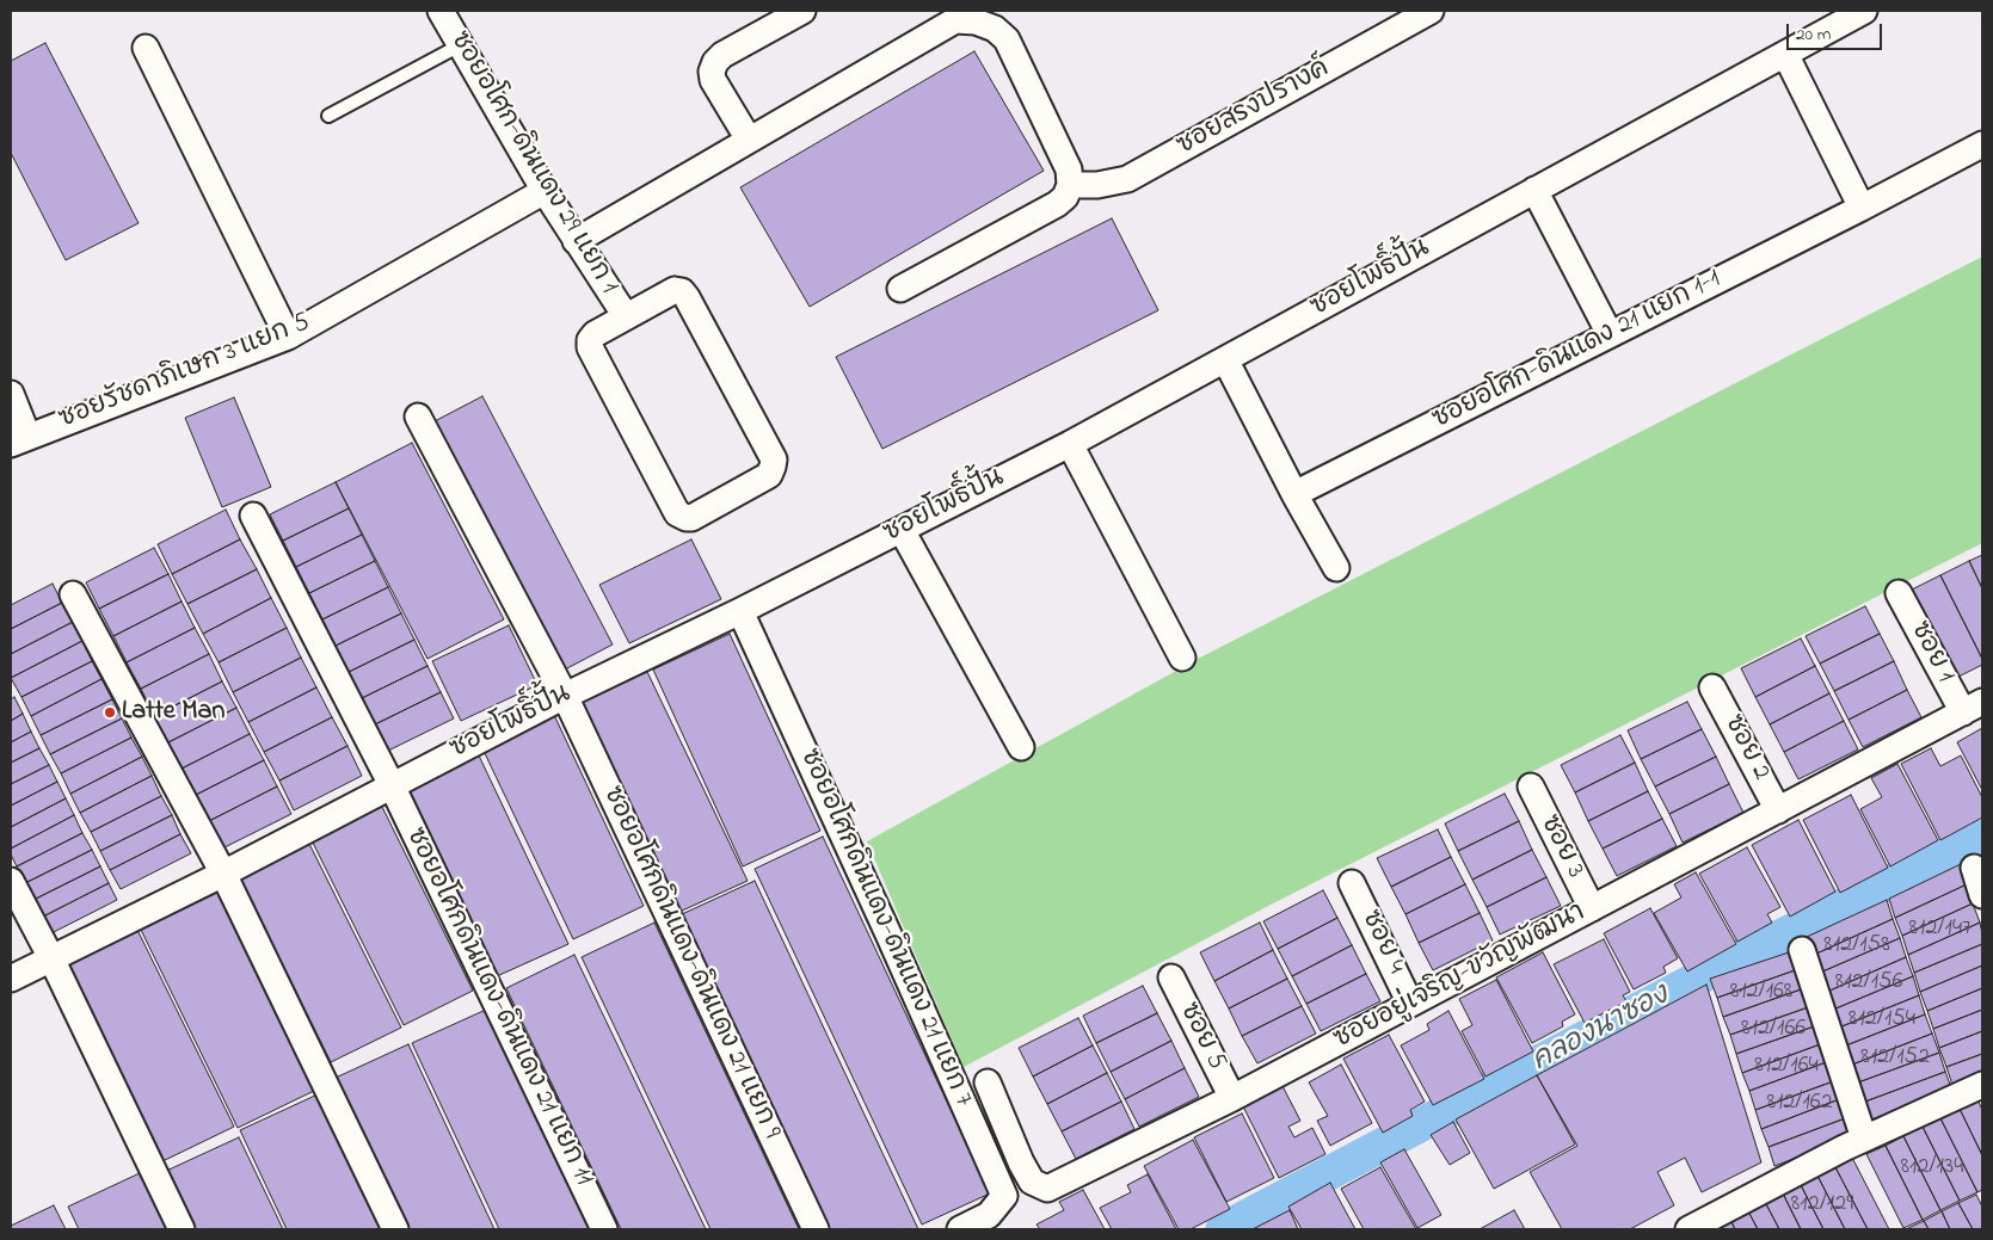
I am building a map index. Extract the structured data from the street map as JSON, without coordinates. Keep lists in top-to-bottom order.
{
  "streets": {
    "street": [
      "ซอยสรงปรางค์",
      "ซอยอโศก-ดินแดง 29 แยก 1",
      "ซอยโพธิ์ปั้น",
      "ซอยอโศก-ดินแดง 21 แยก 1-1",
      "ซอยรัชดาภิเษก 3 แยก 5",
      "ซอย 1",
      "ซอย 2",
      "ซอย 3",
      "ซอยอโศกดินแดง-ดินแดง 21 แยก 7",
      "ซอย 4",
      "ซอยอโศกดินแดง-ดินแดง 21 แยก 9",
      "ซอยอยู่เจริญ-ขวัญพัฒนา",
      "ซอยอโศกดินแดง-ดินแดง 21 แยก 11",
      "ซอย 5"
    ]
  },
  "crossings": [
    ["ซอยอโศก-ดินแดง 29 แยก 1", "ซอยรัชดาภิเษก 3 แยก 5"],
    ["ซอยโพธิ์ปั้น", "ซอยอโศกดินแดง-ดินแดง 21 แยก 7"],
    ["ซอยโพธิ์ปั้น", "ซอยอโศกดินแดง-ดินแดง 21 แยก 9"],
    ["ซอยโพธิ์ปั้น", "ซอยอโศกดินแดง-ดินแดง 21 แยก 11"],
    ["ซอย 1", "ซอยอยู่เจริญ-ขวัญพัฒนา"],
    ["ซอย 2", "ซอยอยู่เจริญ-ขวัญพัฒนา"],
    ["ซอย 3", "ซอยอยู่เจริญ-ขวัญพัฒนา"],
    ["ซอย 4", "ซอยอยู่เจริญ-ขวัญพัฒนา"],
    ["ซอยอยู่เจริญ-ขวัญพัฒนา", "ซอย 5"]
  ],
  "water": ["คลองนาซอง"],
  "places": ["Latte Man"],
  "house_numbers": [
    "812/147",
    "812/158",
    "812/156",
    "812/168",
    "812/154",
    "812/166",
    "812/152",
    "812/164",
    "812/162",
    "812/134",
    "812/129"
  ],
  "scale_bar": "20 m"
}
